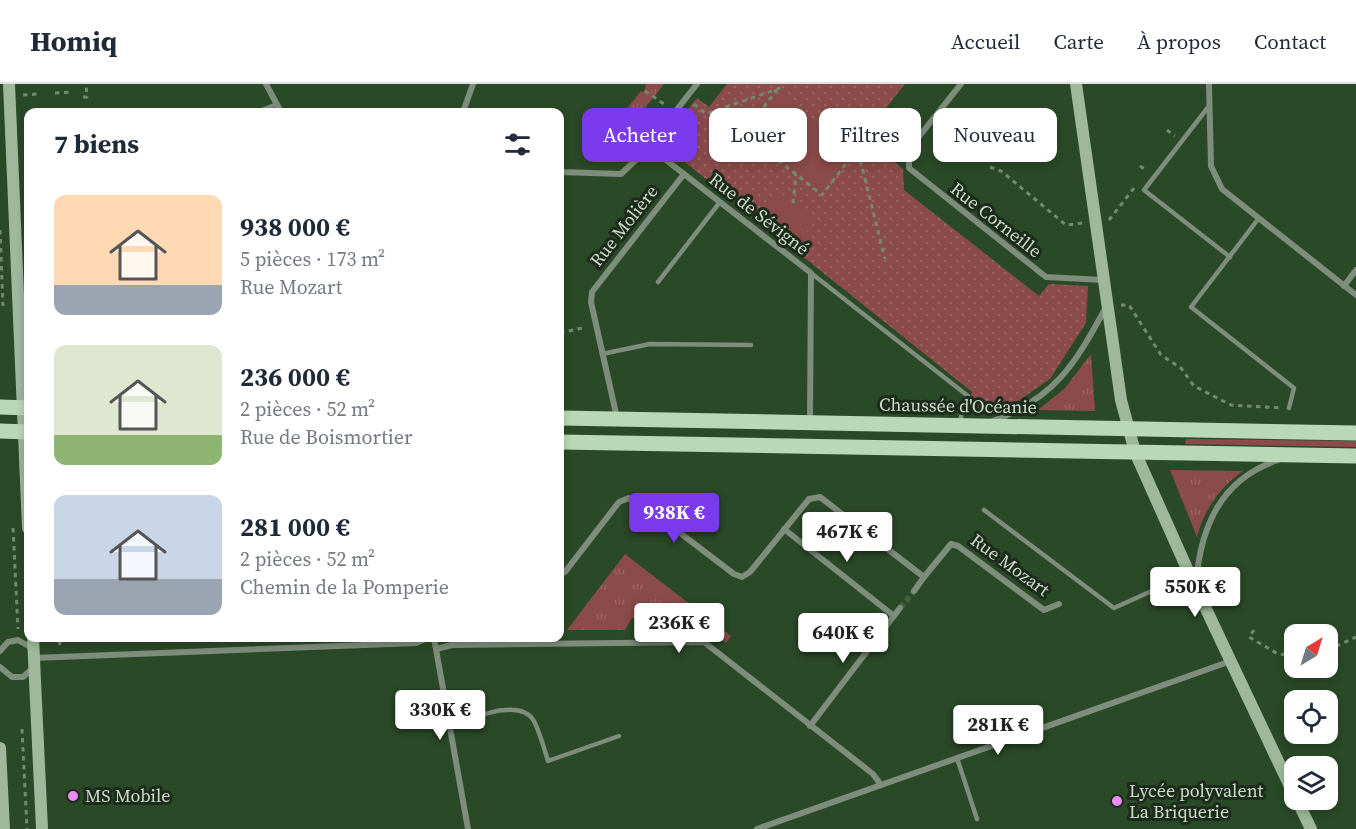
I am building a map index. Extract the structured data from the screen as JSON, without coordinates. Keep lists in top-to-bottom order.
{
  "streets": {
    "main road": ["Chaussée d'Océanie"],
    "street": [
      "Rue de Sévigné",
      "Rue Corneille",
      "Rue Molière",
      "Rue Mozart"
    ]
  },
  "crossings": [
    ["Rue de Sévigné", "Rue Molière"],
    ["Rue de Sévigné", "Chaussée d'Océanie"],
    ["Rue Molière", "Chaussée d'Océanie"]
  ],
  "places": ["MS Mobile", "Lycée polyvalent La Briquerie"],
  "north": "top right",
  "page": {
    "header": "Homiq",
    "nav": [
      "Accueil",
      "Carte",
      "À propos",
      "Contact"
    ],
    "chip": [
      "Acheter",
      "Louer",
      "Filtres",
      "Nouveau"
    ],
    "heading": "7 biens",
    "list": [
      {
        "name": "938 000 €",
        "note": "5 pièces · 173 m² · Rue Mozart"
      },
      {
        "name": "236 000 €",
        "note": "2 pièces · 52 m² · Rue de Boismortier"
      },
      {
        "name": "281 000 €",
        "note": "2 pièces · 52 m² · Chemin de la Pomperie"
      }
    ],
    "price": [
      "938K €",
      "467K €",
      "550K €",
      "236K €",
      "640K €",
      "330K €",
      "281K €"
    ]
  }
}
